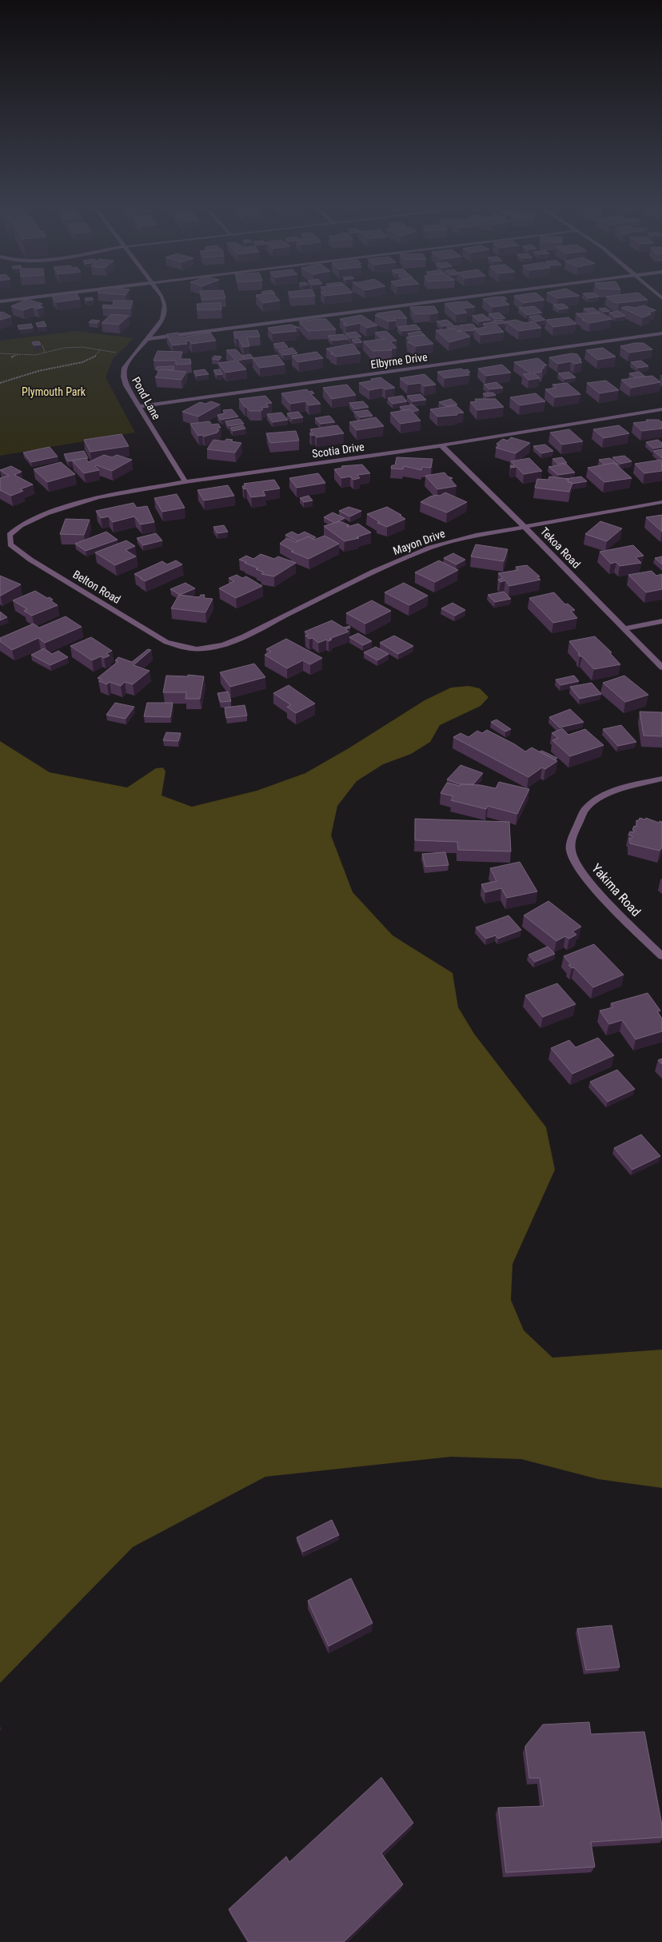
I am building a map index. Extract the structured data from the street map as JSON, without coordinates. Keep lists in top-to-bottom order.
{
  "streets": {
    "street": [
      "Elbyrne Drive",
      "Pond Lane",
      "Scotia Drive",
      "Mayon Drive",
      "Tekoa Road",
      "Belton Road",
      "Yakima Road"
    ]
  },
  "crossings": [
    ["Elbyrne Drive", "Pond Lane"],
    ["Pond Lane", "Scotia Drive"],
    ["Scotia Drive", "Tekoa Road"],
    ["Scotia Drive", "Belton Road"],
    ["Mayon Drive", "Tekoa Road"],
    ["Mayon Drive", "Belton Road"]
  ],
  "parks": ["Plymouth Park"]
}
